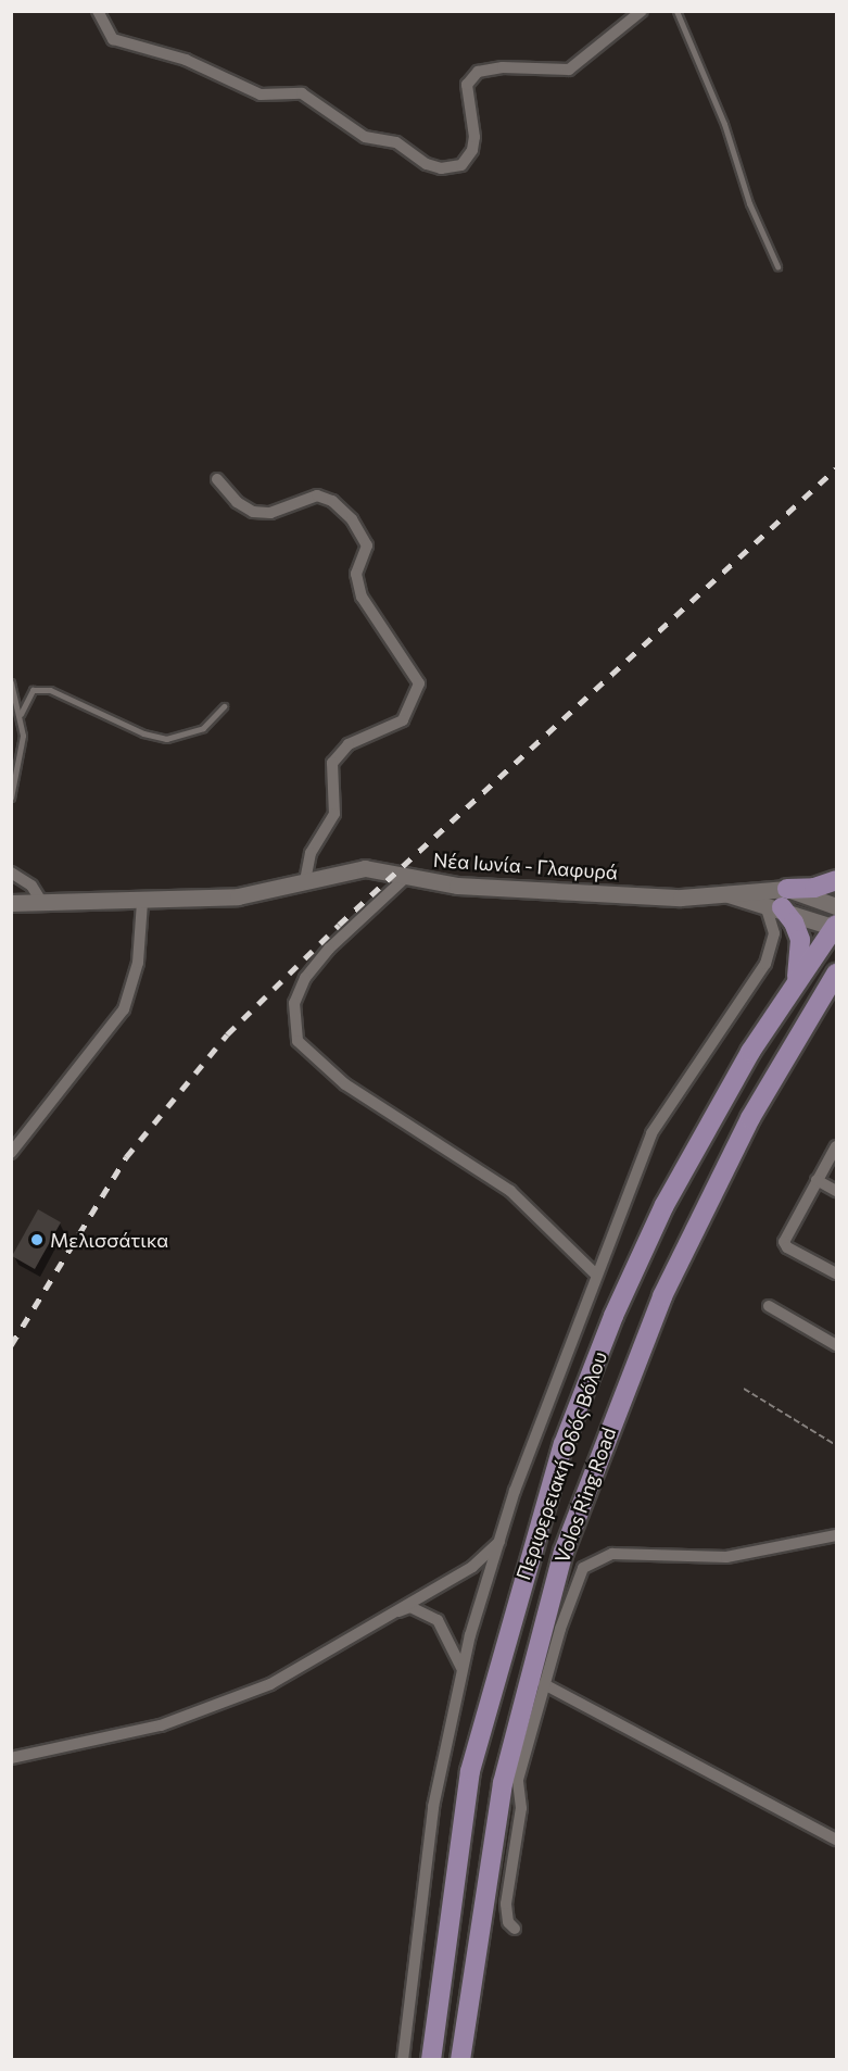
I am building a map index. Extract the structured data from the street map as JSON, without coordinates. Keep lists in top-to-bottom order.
{
  "streets": {
    "main road": ["Νέα Ιωνία - Γλαφυρά", "Περιφερειακή Οδός Βόλου", "Volos Ring Road"]
  },
  "crossings": [
    ["Νέα Ιωνία - Γλαφυρά", "Περιφερειακή Οδός Βόλου"]
  ],
  "places": ["Μελισσάτικα"]
}
